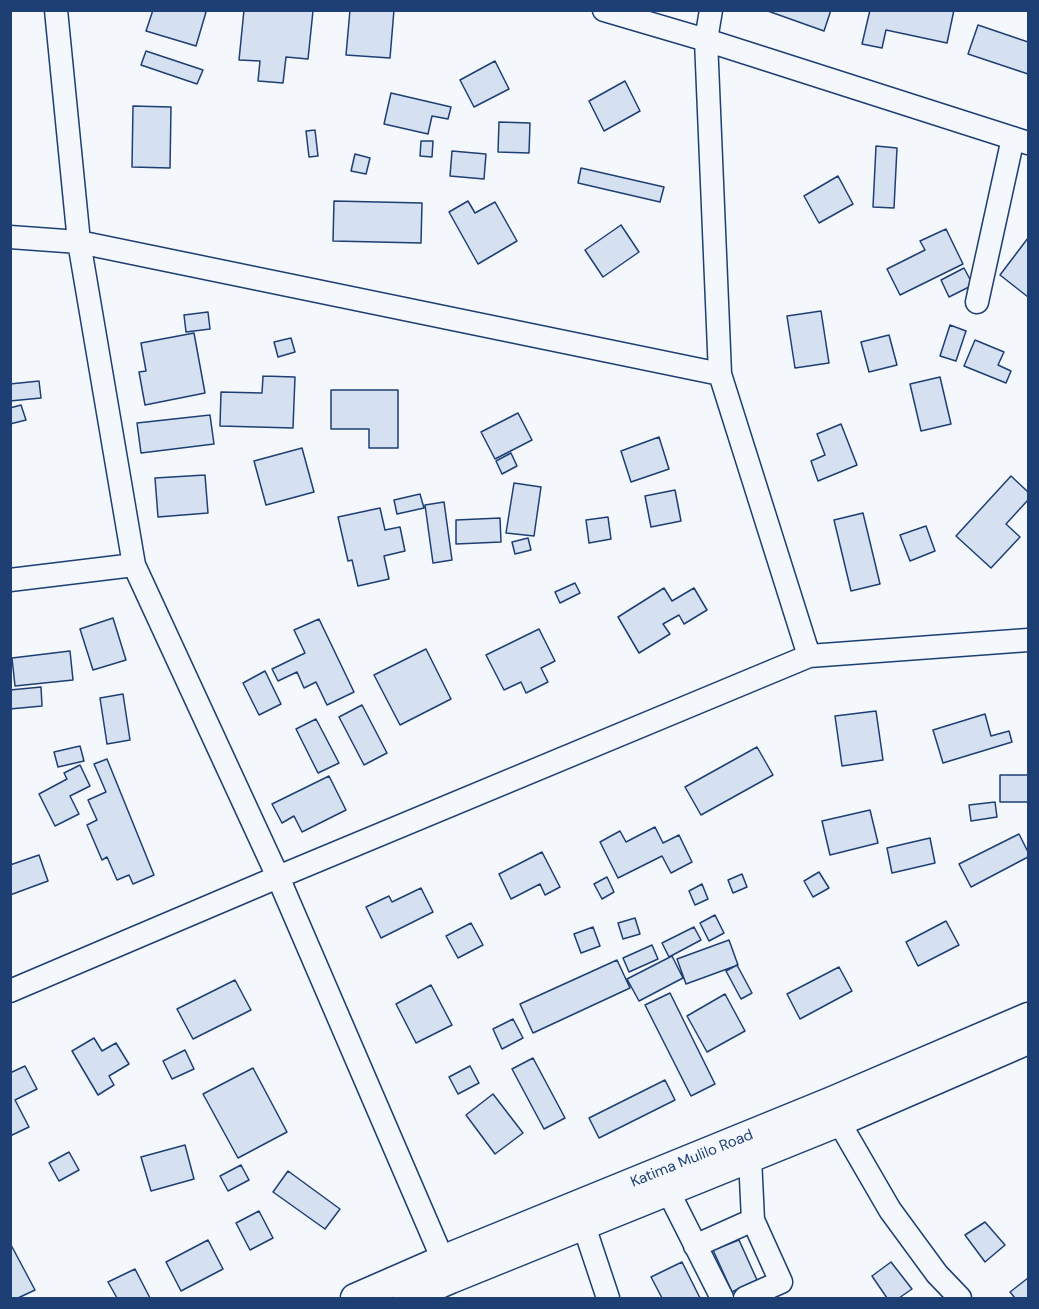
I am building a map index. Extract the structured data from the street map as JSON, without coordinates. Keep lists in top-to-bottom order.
{
  "streets": {
    "main road": ["Katima Mulilo Road"]
  }
}
